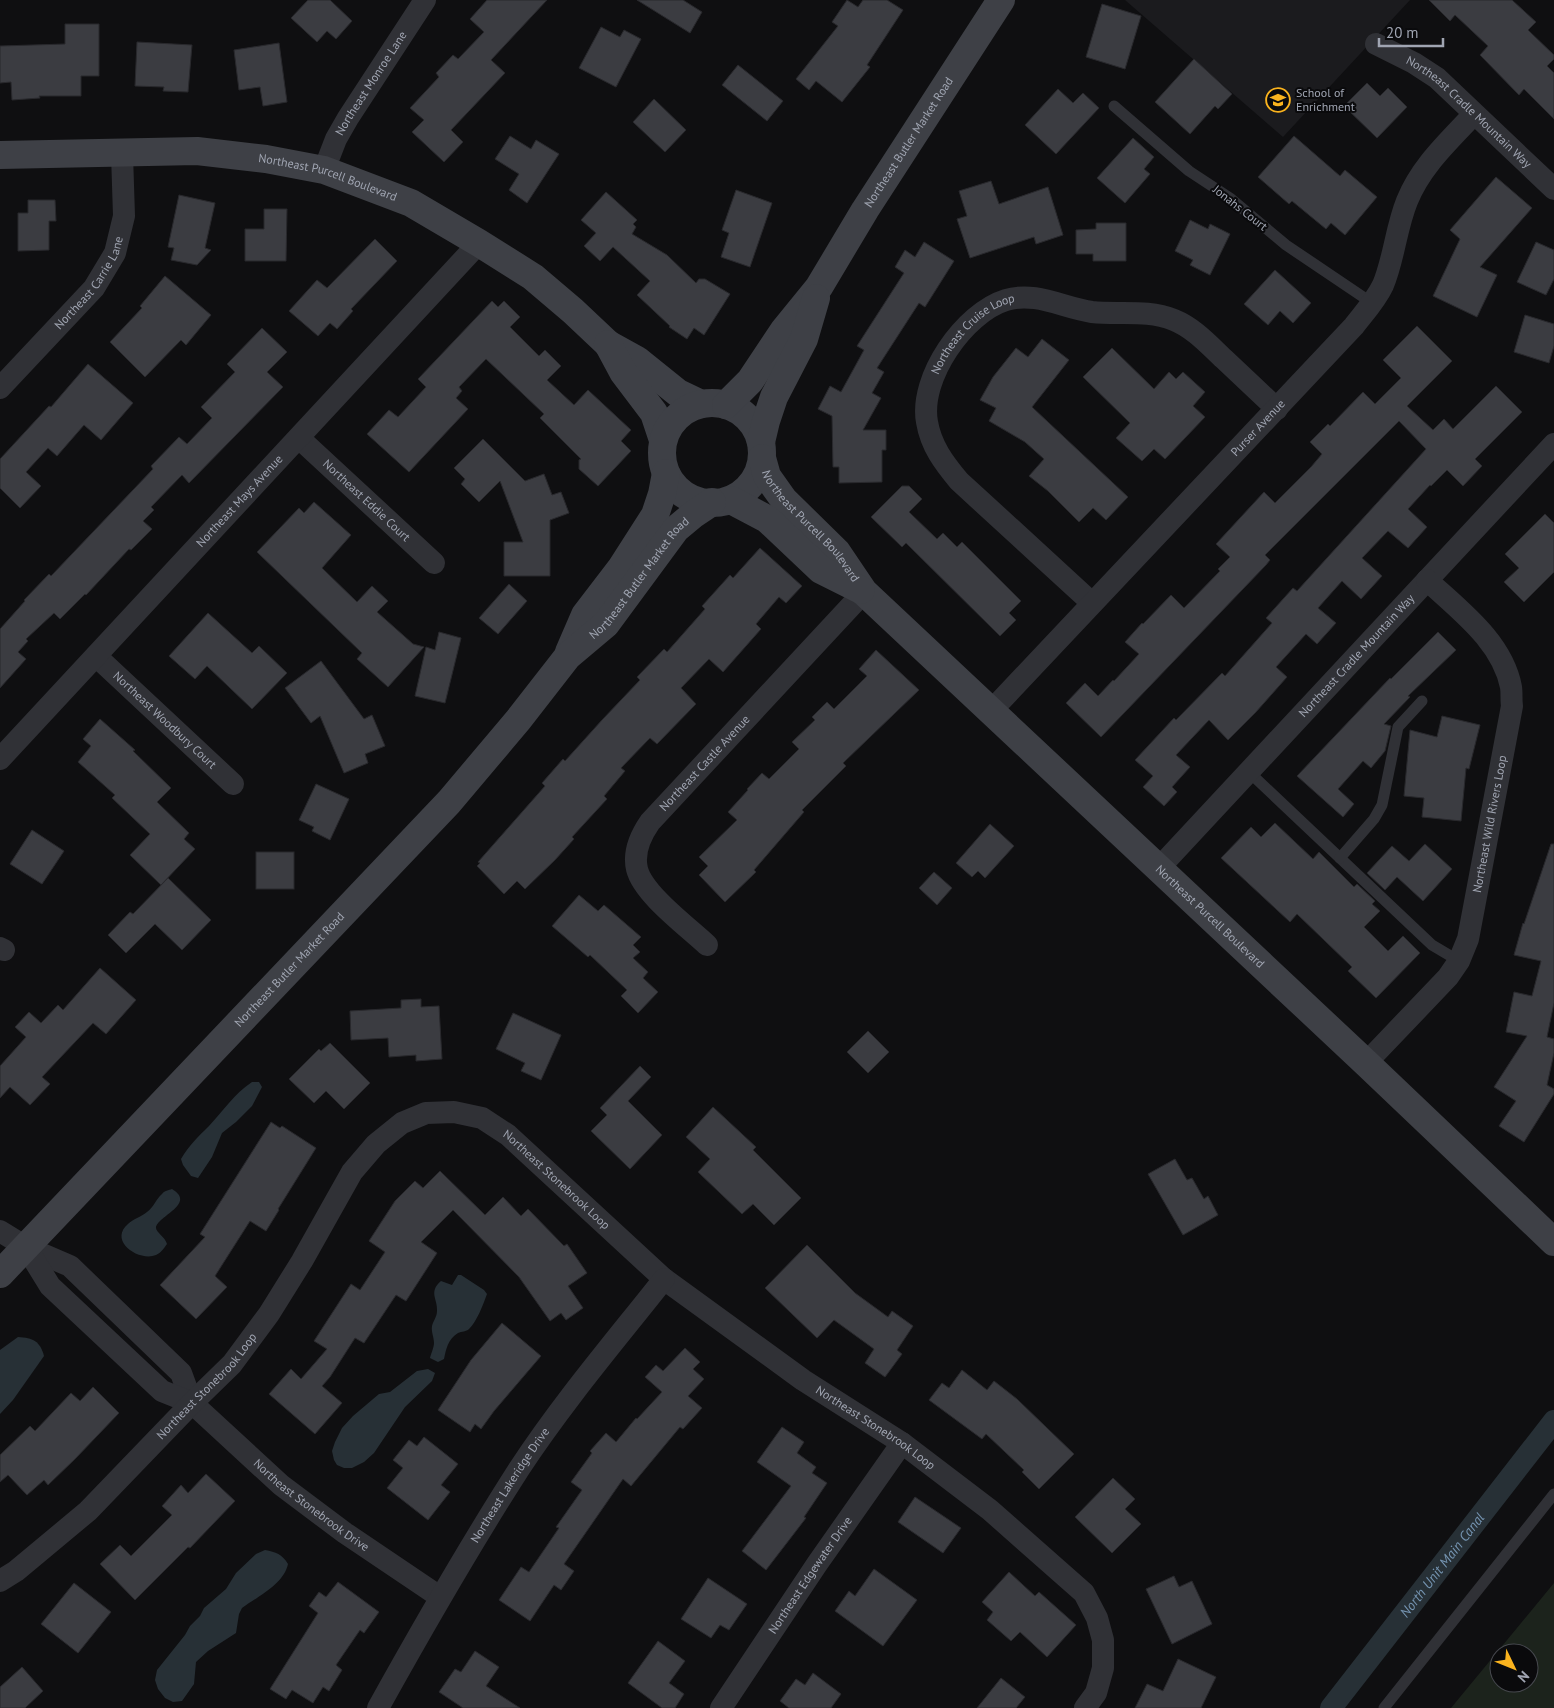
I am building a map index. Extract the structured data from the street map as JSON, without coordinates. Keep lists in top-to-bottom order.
{
  "streets": {
    "main road": ["Northeast Butler Market Road", "Northeast Purcell Boulevard"],
    "street": [
      "Northeast Monroe Lane",
      "Northeast Cradle Mountain Way",
      "Northeast Carrie Lane",
      "Northeast Cruise Loop",
      "Purser Avenue",
      "Northeast Mays Avenue",
      "Northeast Eddie Court",
      "Northeast Woodbury Court",
      "Northeast Castle Avenue",
      "Northeast Wild Rivers Loop",
      "Northeast Stonebrook Loop",
      "Northeast Lakeridge Drive",
      "Northeast Stonebrook Drive",
      "Northeast Edgewater Drive"
    ],
    "lane": ["Jonahs Court"]
  },
  "crossings": [
    ["Northeast Monroe Lane", "Northeast Purcell Boulevard"],
    ["Northeast Cradle Mountain Way", "Northeast Purcell Boulevard"],
    ["Northeast Cradle Mountain Way", "Purser Avenue"],
    ["Northeast Cradle Mountain Way", "Northeast Wild Rivers Loop"],
    ["Northeast Butler Market Road", "Northeast Purcell Boulevard"],
    ["Northeast Butler Market Road", "Northeast Stonebrook Drive"],
    ["Northeast Purcell Boulevard", "Northeast Carrie Lane"],
    ["Northeast Purcell Boulevard", "Purser Avenue"],
    ["Northeast Purcell Boulevard", "Northeast Mays Avenue"],
    ["Northeast Purcell Boulevard", "Northeast Castle Avenue"],
    ["Northeast Purcell Boulevard", "Northeast Wild Rivers Loop"],
    ["Jonahs Court", "Purser Avenue"],
    ["Northeast Cruise Loop", "Purser Avenue"],
    ["Northeast Mays Avenue", "Northeast Eddie Court"],
    ["Northeast Mays Avenue", "Northeast Woodbury Court"],
    ["Northeast Stonebrook Loop", "Northeast Lakeridge Drive"],
    ["Northeast Stonebrook Loop", "Northeast Stonebrook Drive"],
    ["Northeast Stonebrook Loop", "Northeast Edgewater Drive"],
    ["Northeast Lakeridge Drive", "Northeast Stonebrook Drive"]
  ],
  "water": ["North Unit Main Canal"],
  "places": {
    "school or university": ["School of Enrichment"]
  },
  "scale_bar": "20 m",
  "north": "bottom right"
}
